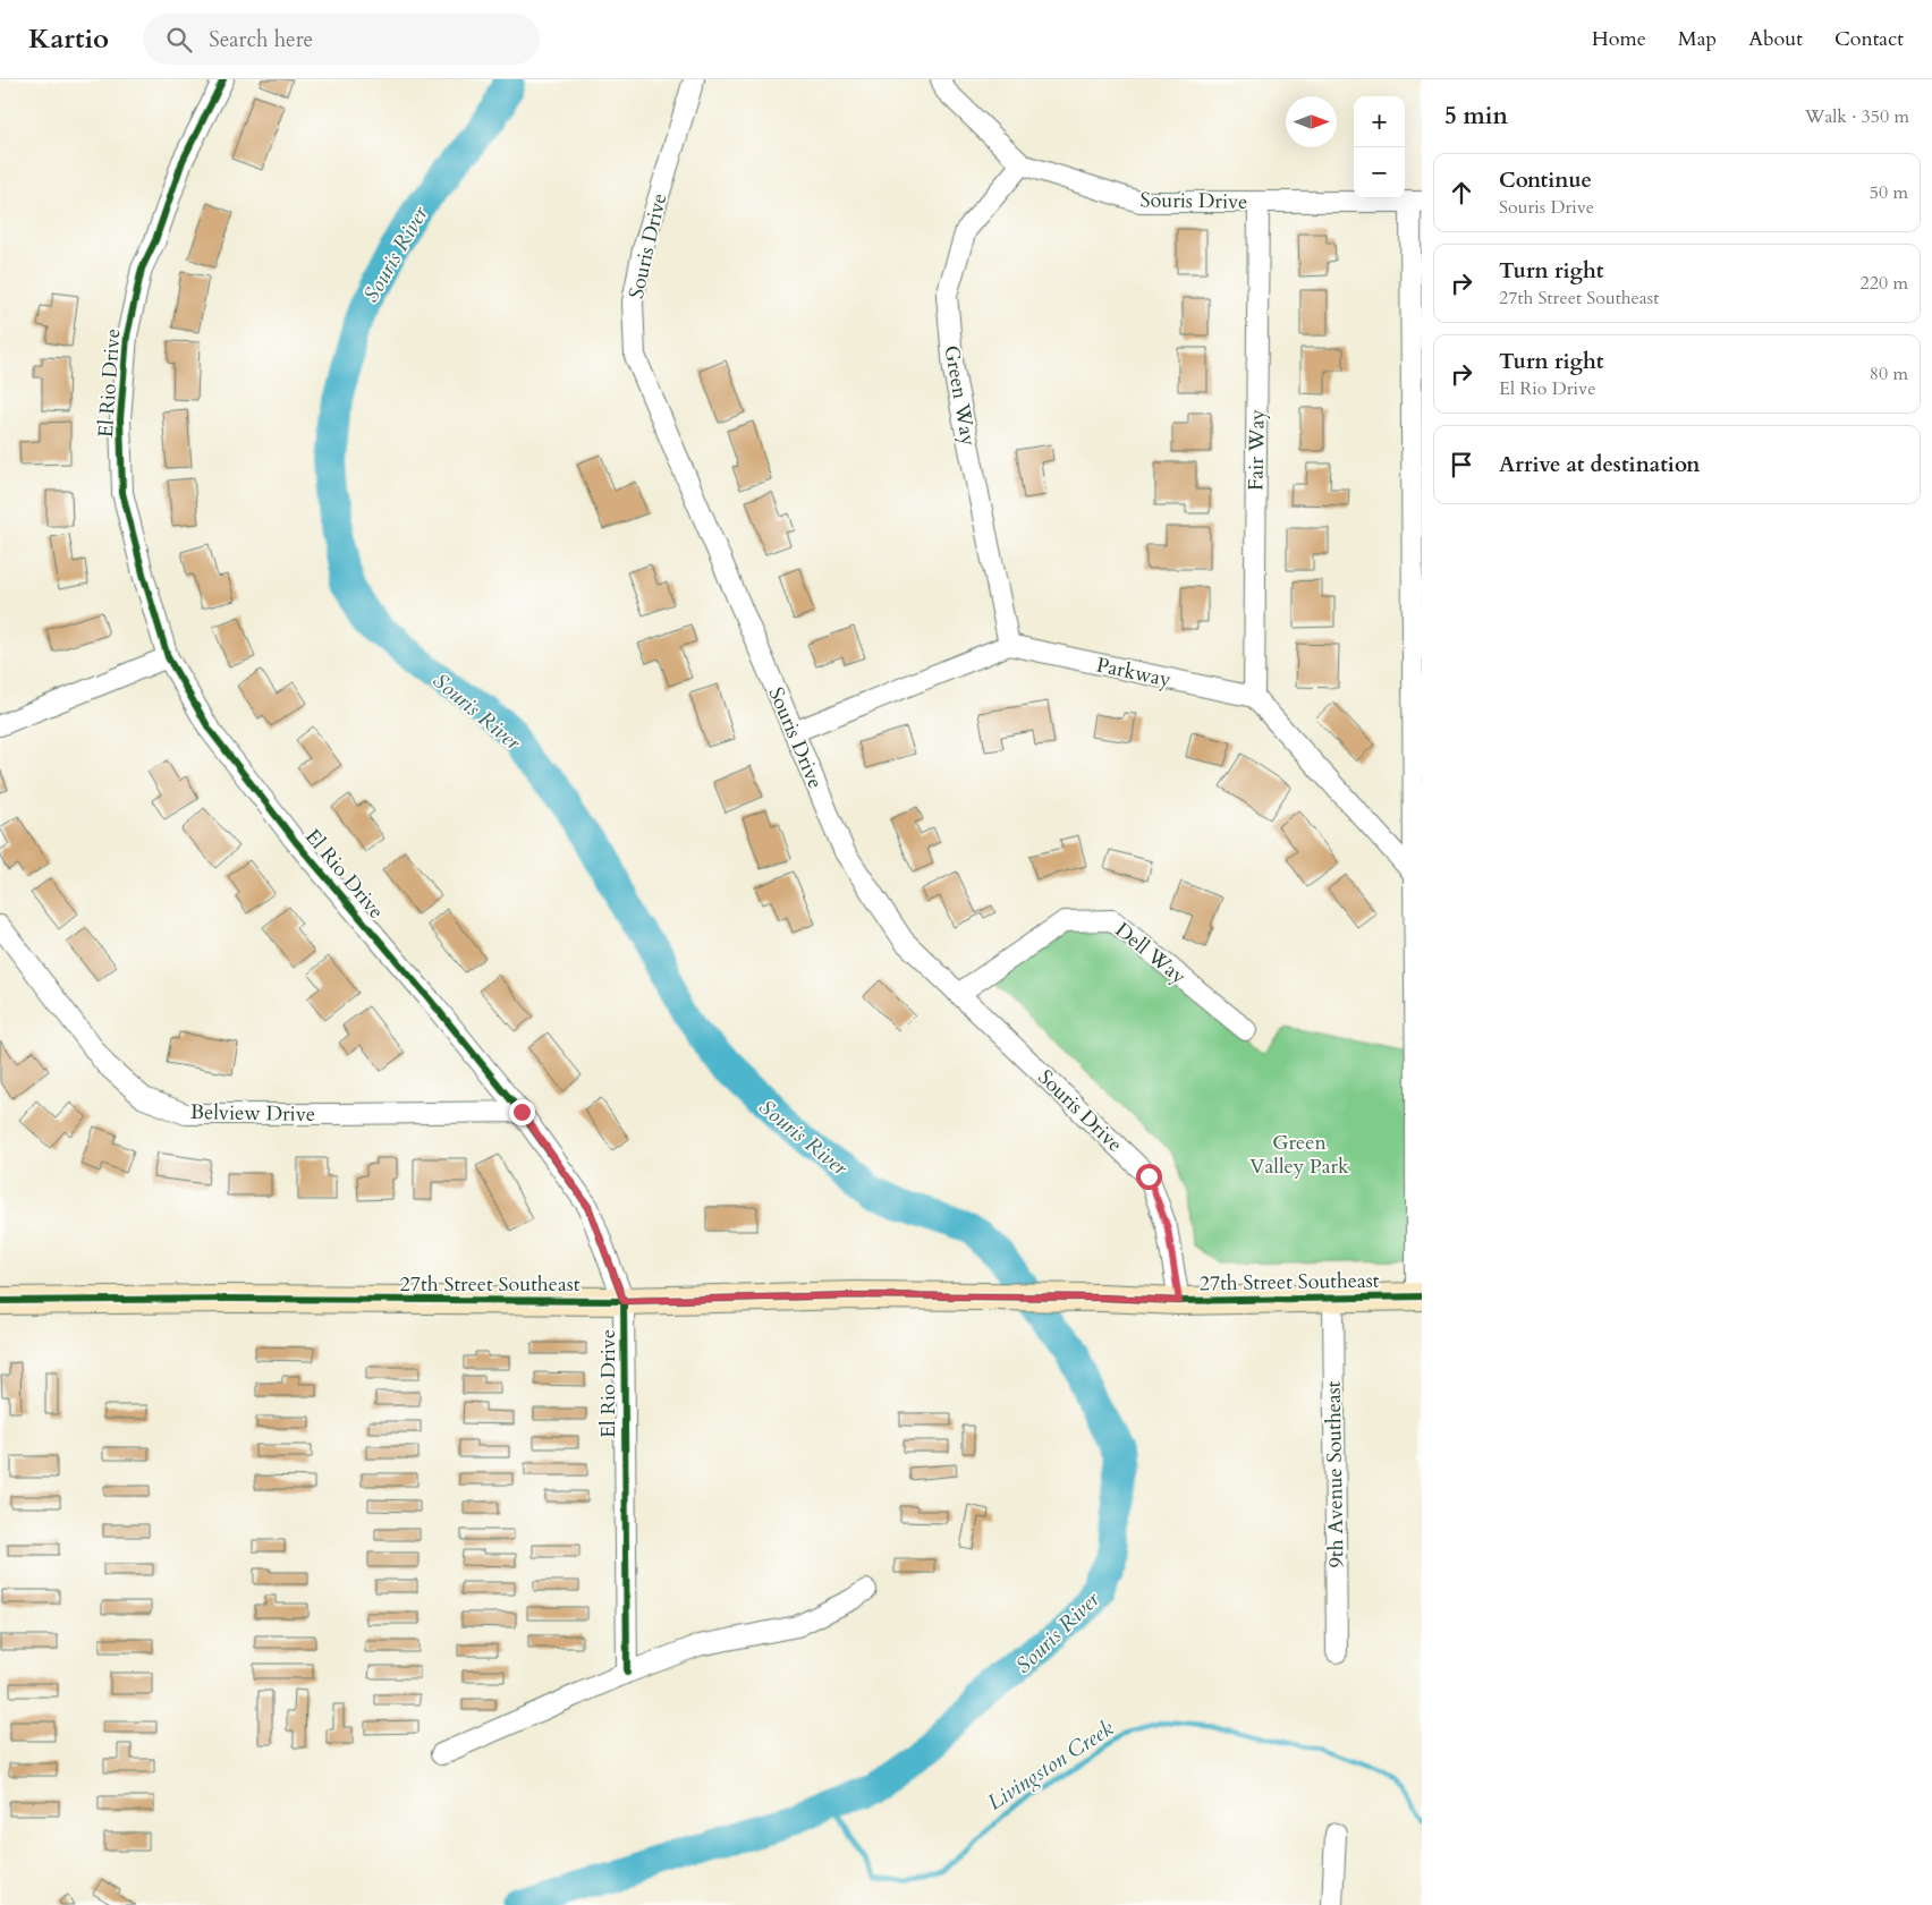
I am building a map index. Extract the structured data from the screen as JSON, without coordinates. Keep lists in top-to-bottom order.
{
  "streets": {
    "street": [
      "Souris Drive",
      "El Rio Drive",
      "Green Way",
      "Fair Way",
      "Parkway",
      "Dell Way",
      "Belview Drive",
      "27th Street Southeast",
      "9th Avenue Southeast"
    ]
  },
  "crossings": [
    ["Souris Drive", "Green Way"],
    ["Souris Drive", "Fair Way"],
    ["Souris Drive", "Dell Way"],
    ["Souris Drive", "27th Street Southeast"],
    ["El Rio Drive", "Belview Drive"],
    ["El Rio Drive", "27th Street Southeast"],
    ["Green Way", "Parkway"],
    ["Fair Way", "Parkway"],
    ["27th Street Southeast", "9th Avenue Southeast"]
  ],
  "water": ["Souris River", "Livingston Creek"],
  "parks": ["Green Valley Park"],
  "north": "right",
  "page": {
    "header": "Kartio",
    "search": "Search here",
    "nav": [
      "Home",
      "Map",
      "About",
      "Contact"
    ],
    "heading": ["5 min", "Walk · 350 m"],
    "map_buttons": ["+", "−"],
    "list": [
      ["Continue", "Souris Drive", "50 m"],
      ["Turn right", "27th Street Southeast", "220 m"],
      ["Turn right", "El Rio Drive", "80 m"],
      "Arrive at destination"
    ]
  }
}
